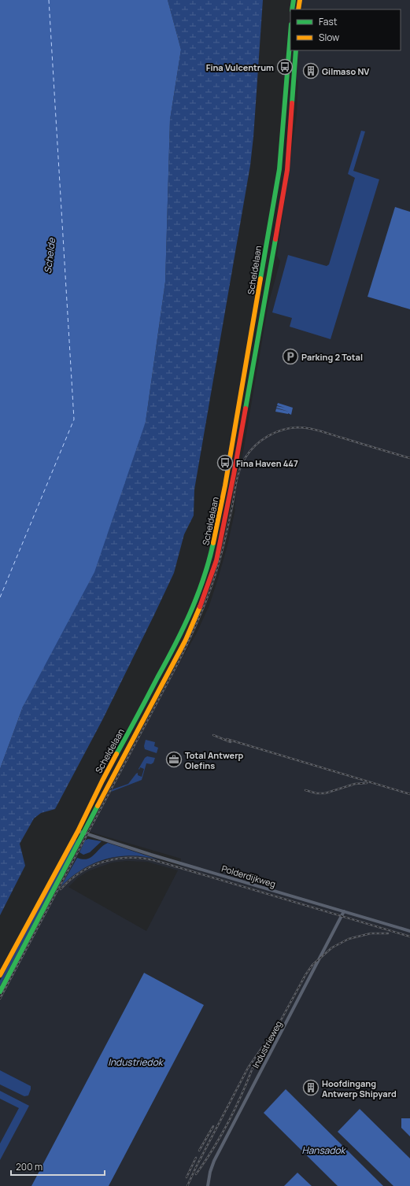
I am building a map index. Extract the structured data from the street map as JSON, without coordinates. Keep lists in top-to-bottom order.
{
  "streets": {
    "main road": ["Scheldelaan"],
    "street": ["Polderdijkweg", "Industrieweg"]
  },
  "crossings": [
    ["Scheldelaan", "Polderdijkweg"],
    ["Polderdijkweg", "Industrieweg"]
  ],
  "water": ["Schelde", "Industriedok", "Hansadok"],
  "places": {
    "bus stop": ["Fina Vulcentrum", "Fina Haven 447"],
    "building": ["Gilmaso NV", "Hoofdingang Antwerp Shipyard"],
    "parking": ["Parking 2 Total"],
    "office": ["Total Antwerp Olefins"]
  },
  "legend": ["Fast", "Slow"],
  "scale_bar": "200 m"
}
